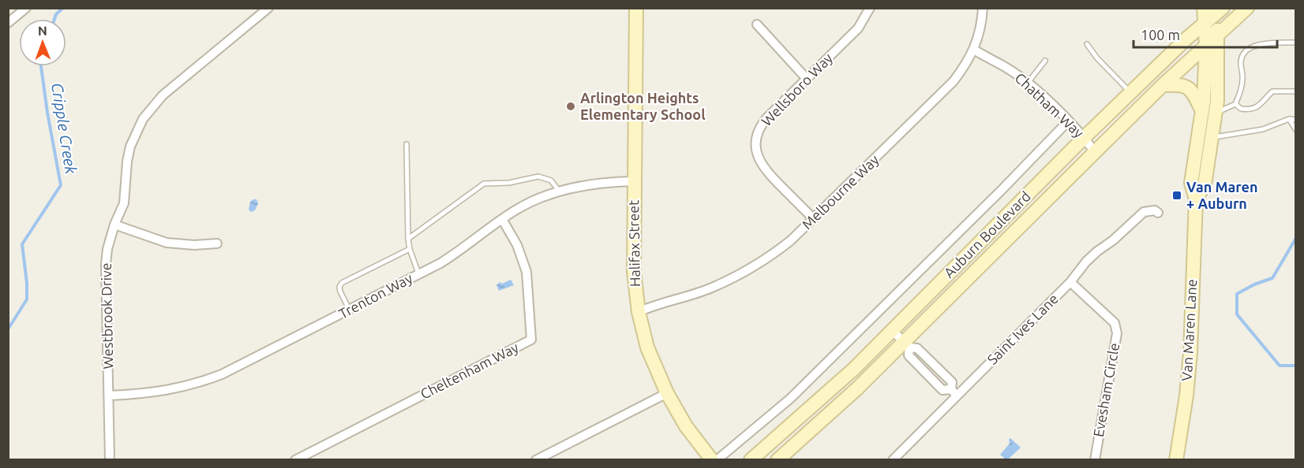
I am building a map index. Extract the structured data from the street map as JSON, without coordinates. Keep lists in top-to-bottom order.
{
  "streets": {
    "main road": ["Auburn Boulevard", "Halifax Street", "Van Maren Lane"],
    "street": [
      "Wellsboro Way",
      "Chatham Way",
      "Melbourne Way",
      "Trenton Way",
      "Westbrook Drive",
      "Saint Ives Lane",
      "Cheltenham Way",
      "Evesham Circle"
    ]
  },
  "crossings": [
    ["Wellsboro Way", "Melbourne Way"],
    ["Chatham Way", "Melbourne Way"],
    ["Chatham Way", "Auburn Boulevard"],
    ["Melbourne Way", "Halifax Street"],
    ["Auburn Boulevard", "Van Maren Lane"],
    ["Halifax Street", "Trenton Way"],
    ["Trenton Way", "Westbrook Drive"],
    ["Trenton Way", "Cheltenham Way"],
    ["Saint Ives Lane", "Evesham Circle"]
  ],
  "water": ["Cripple Creek"],
  "places": {
    "other": ["Arlington Heights Elementary School"],
    "transit": ["Van Maren + Auburn"]
  },
  "scale_bar": "100 m",
  "north": "top"
}
